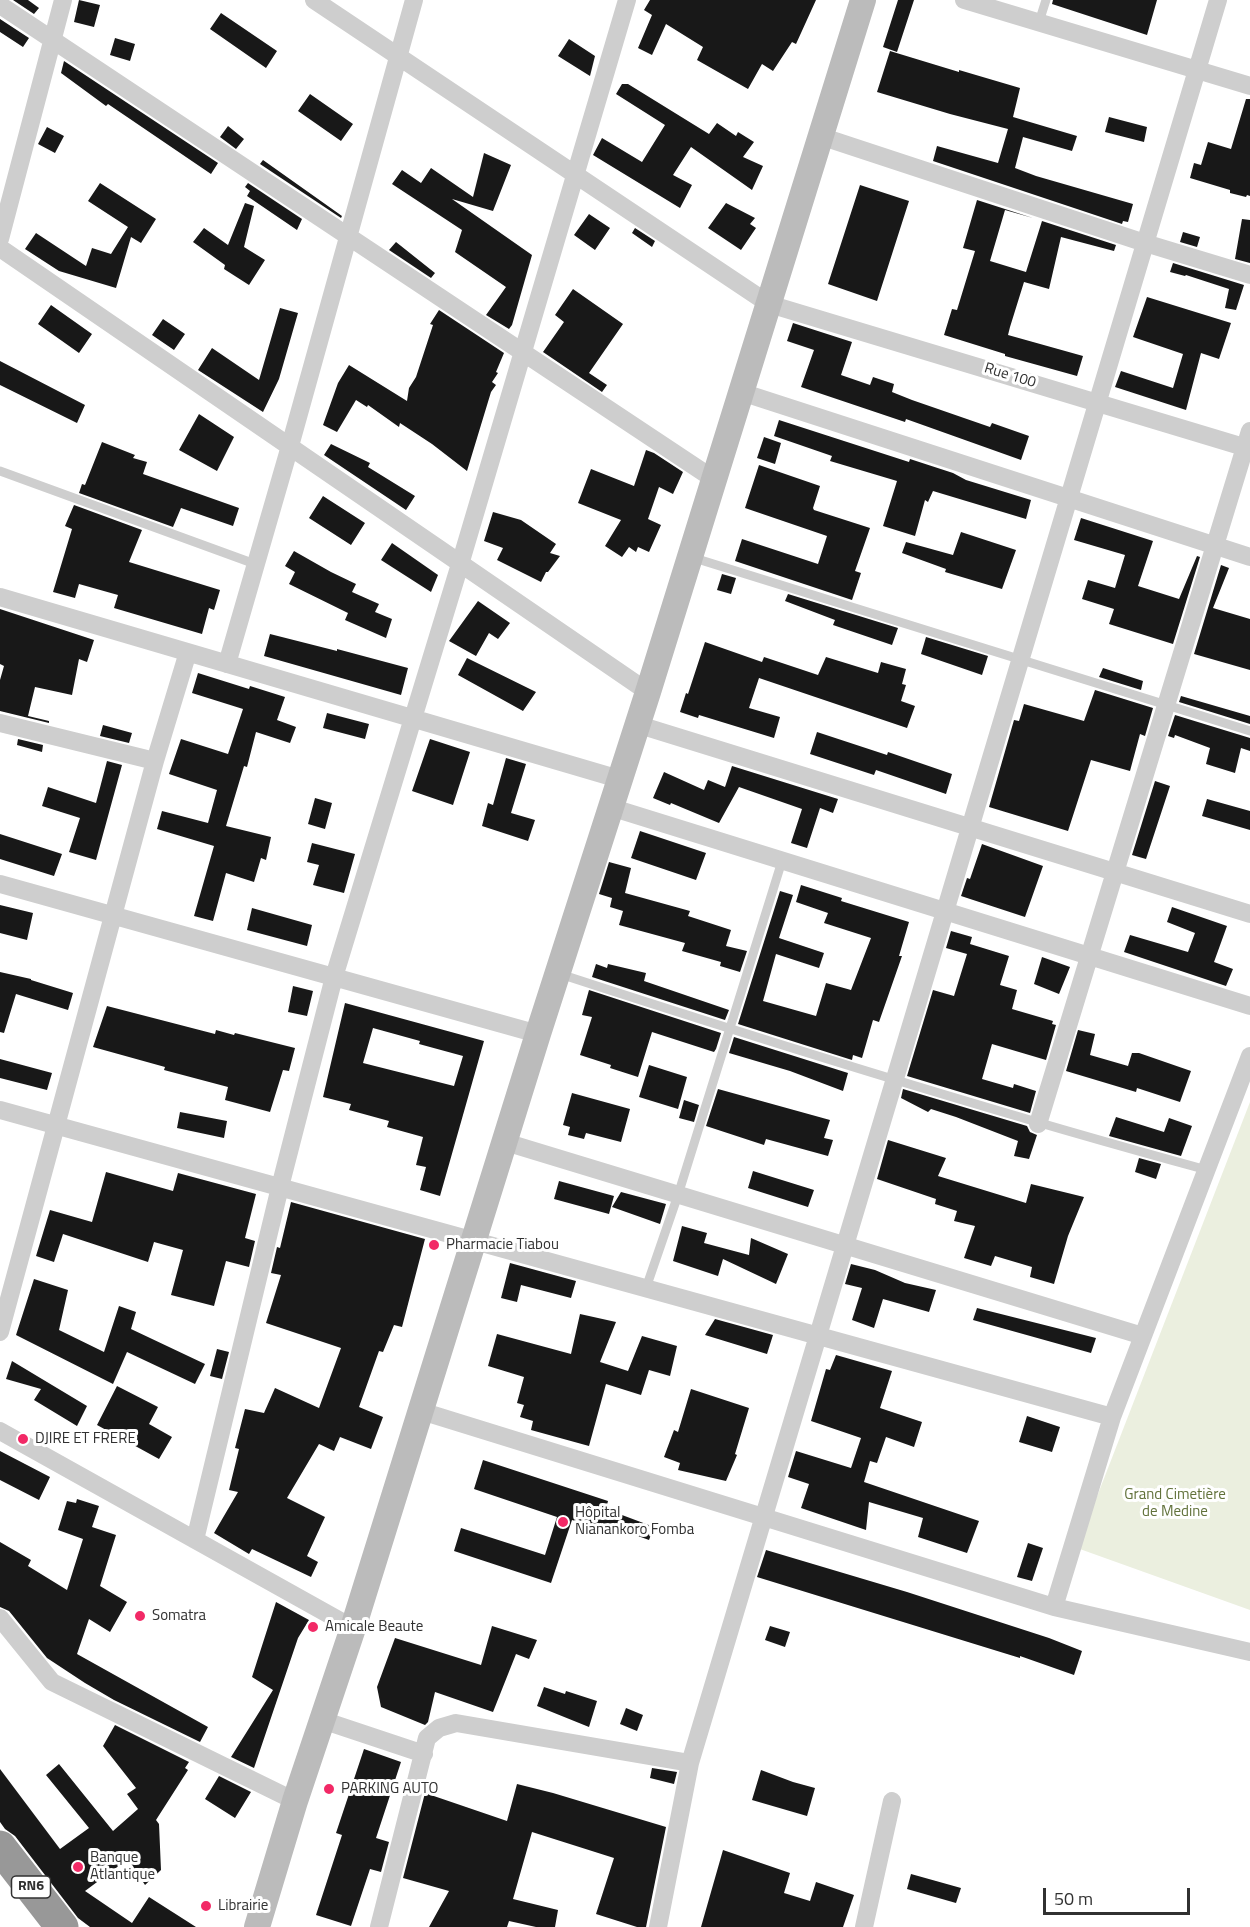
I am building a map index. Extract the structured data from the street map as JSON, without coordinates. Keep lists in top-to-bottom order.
{
  "streets": {
    "highway": ["RN6"],
    "street": ["Rue 100"]
  },
  "parks": ["Grand Cimetière de Medine"],
  "places": [
    "Pharmacie Tiabou",
    "DJIRE ET FRERE",
    "Hôpital Nianankoro Fomba",
    "Somatra",
    "Amicale Beaute",
    "PARKING AUTO",
    "Banque Atlantique",
    "Librairie"
  ],
  "scale_bar": "50 m"
}
